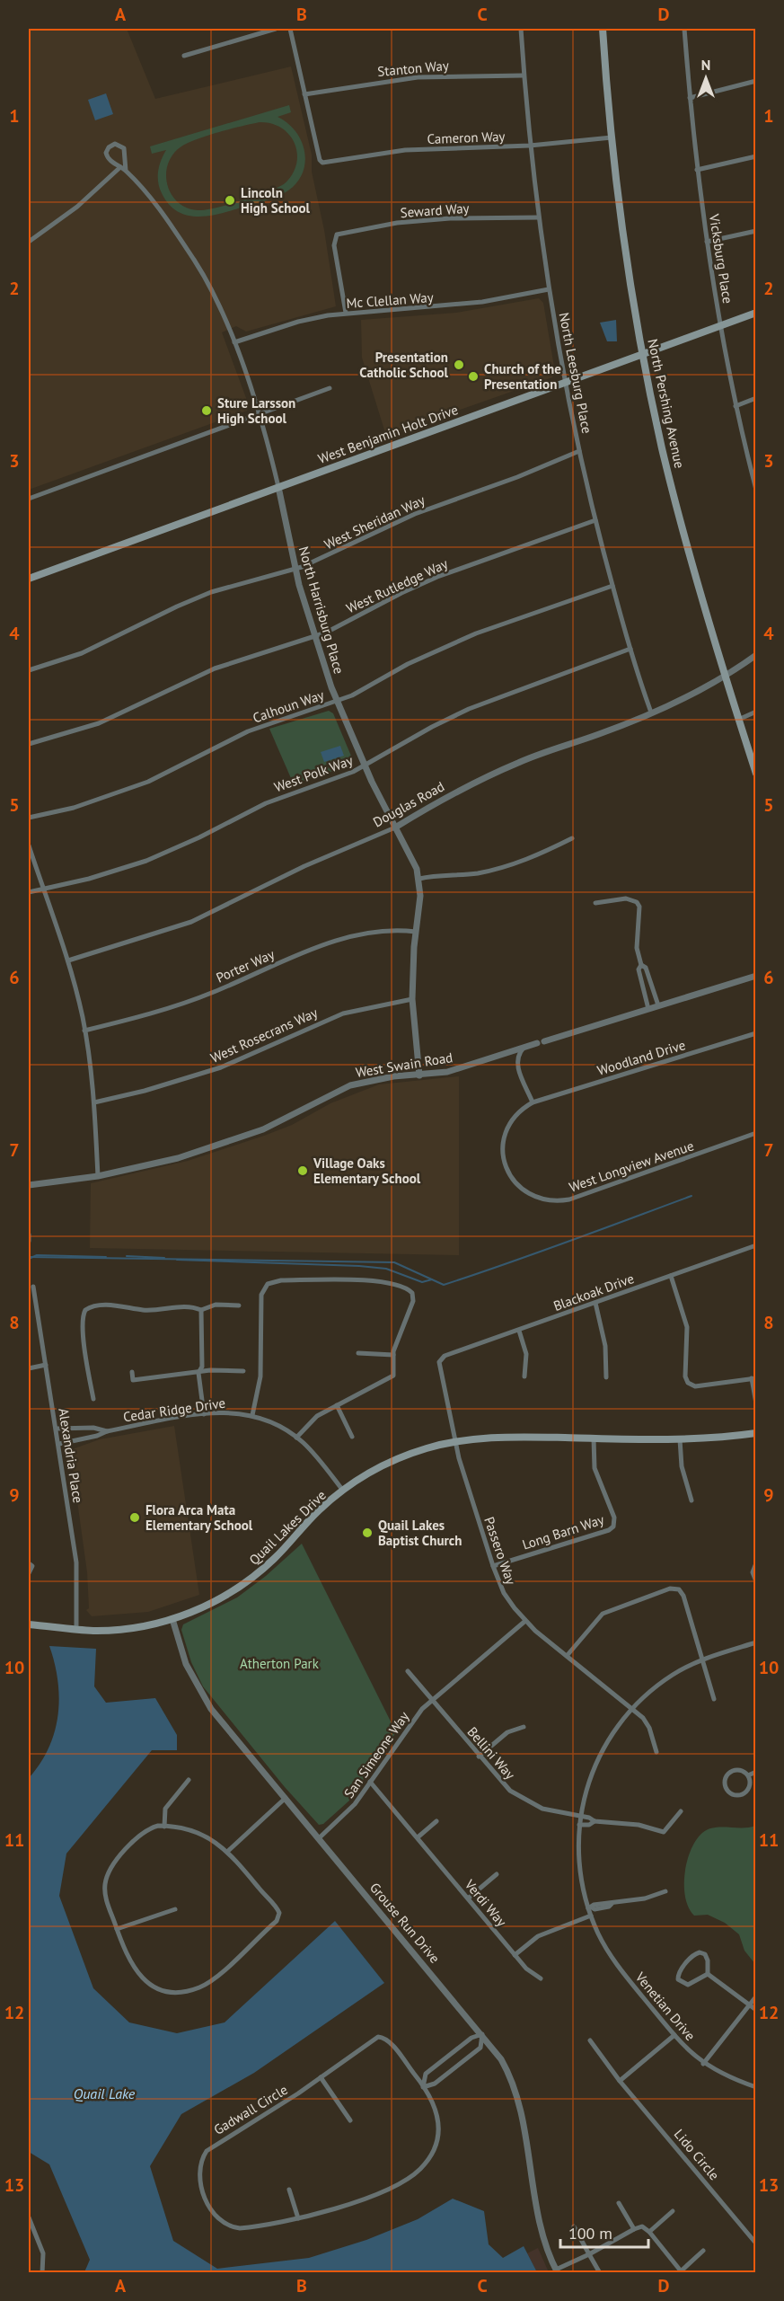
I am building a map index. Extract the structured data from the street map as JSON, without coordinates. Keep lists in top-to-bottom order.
{
  "streets": {
    "main road": ["North Pershing Avenue", "West Benjamin Holt Drive", "Quail Lakes Drive"],
    "street": [
      "Stanton Way",
      "Cameron Way",
      "Seward Way",
      "Vicksburg Place",
      "Mc Clellan Way",
      "North Leesburg Place",
      "West Sheridan Way",
      "West Rutledge Way",
      "North Harrisburg Place",
      "Calhoun Way",
      "West Polk Way",
      "Douglas Road",
      "Porter Way",
      "West Rosecrans Way",
      "Woodland Drive",
      "West Swain Road",
      "West Longview Avenue",
      "Blackoak Drive",
      "Cedar Ridge Drive",
      "Alexandria Place",
      "Long Barn Way",
      "Passero Way",
      "Bellini Way",
      "San Simeone Way",
      "Verdi Way",
      "Grouse Run Drive",
      "Venetian Drive",
      "Gadwall Circle",
      "Lido Circle"
    ]
  },
  "crossings": [
    ["Stanton Way", "Cameron Way"],
    ["Stanton Way", "North Leesburg Place"],
    ["Cameron Way", "North Leesburg Place"],
    ["Cameron Way", "North Pershing Avenue"],
    ["Seward Way", "Mc Clellan Way"],
    ["Seward Way", "North Leesburg Place"],
    ["Vicksburg Place", "West Benjamin Holt Drive"],
    ["Mc Clellan Way", "North Leesburg Place"],
    ["Mc Clellan Way", "North Harrisburg Place"],
    ["North Leesburg Place", "West Benjamin Holt Drive"],
    ["North Leesburg Place", "West Sheridan Way"],
    ["North Leesburg Place", "West Rutledge Way"],
    ["North Leesburg Place", "Calhoun Way"],
    ["North Leesburg Place", "West Polk Way"],
    ["North Leesburg Place", "Douglas Road"],
    ["North Pershing Avenue", "West Benjamin Holt Drive"],
    ["North Pershing Avenue", "Douglas Road"],
    ["West Benjamin Holt Drive", "North Harrisburg Place"],
    ["West Sheridan Way", "North Harrisburg Place"],
    ["West Rutledge Way", "North Harrisburg Place"],
    ["North Harrisburg Place", "Calhoun Way"],
    ["North Harrisburg Place", "West Polk Way"],
    ["North Harrisburg Place", "Douglas Road"],
    ["North Harrisburg Place", "Porter Way"],
    ["North Harrisburg Place", "West Rosecrans Way"],
    ["North Harrisburg Place", "West Swain Road"],
    ["Woodland Drive", "West Longview Avenue"],
    ["Blackoak Drive", "Passero Way"],
    ["Cedar Ridge Drive", "Alexandria Place"],
    ["Cedar Ridge Drive", "Quail Lakes Drive"],
    ["Alexandria Place", "Quail Lakes Drive"],
    ["Quail Lakes Drive", "Long Barn Way"],
    ["Quail Lakes Drive", "Passero Way"],
    ["Quail Lakes Drive", "Grouse Run Drive"],
    ["Long Barn Way", "Passero Way"],
    ["Passero Way", "San Simeone Way"],
    ["Passero Way", "Venetian Drive"],
    ["Bellini Way", "San Simeone Way"],
    ["Bellini Way", "Venetian Drive"],
    ["San Simeone Way", "Verdi Way"],
    ["San Simeone Way", "Grouse Run Drive"]
  ],
  "water": ["Quail Lake"],
  "parks": ["Atherton Park"],
  "places": [
    "Lincoln High School",
    "Presentation Catholic School",
    "Church of the Presentation",
    "Sture Larsson High School",
    "Village Oaks Elementary School",
    "Flora Arca Mata Elementary School",
    "Quail Lakes Baptist Church"
  ],
  "scale_bar": "100 m",
  "north": "top",
  "grid": {
    "columns": [
      "A",
      "B",
      "C",
      "D"
    ],
    "rows": [
      "1",
      "2",
      "3",
      "4",
      "5",
      "6",
      "7",
      "8",
      "9",
      "10",
      "11",
      "12",
      "13"
    ]
  }
}
